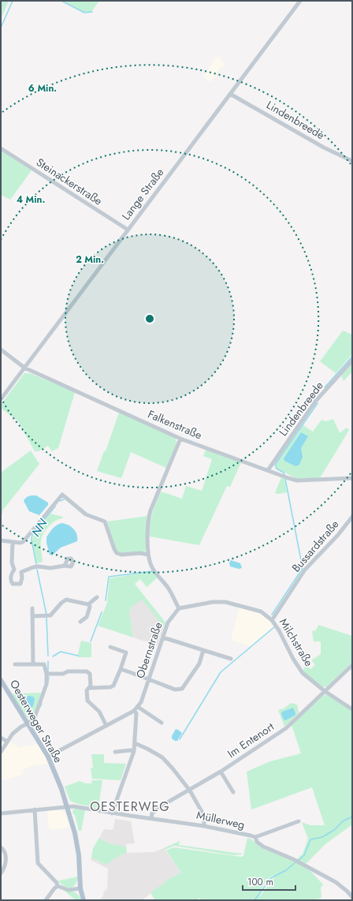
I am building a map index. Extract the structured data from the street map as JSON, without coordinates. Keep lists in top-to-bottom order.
{
  "streets": {
    "main road": ["Oesterweger Straße"],
    "street": [
      "Lindenbreede",
      "Steinackerstraße",
      "Lange Straße",
      "Falkenstraße",
      "Bussardstraße",
      "Milchstraße",
      "Obernstraße",
      "Im Entenort",
      "Müllerweg"
    ]
  },
  "crossings": [
    ["Lindenbreede", "Lange Straße"],
    ["Lindenbreede", "Falkenstraße"],
    ["Steinackerstraße", "Lange Straße"],
    ["Lange Straße", "Falkenstraße"],
    ["Bussardstraße", "Milchstraße"],
    ["Milchstraße", "Obernstraße"],
    ["Milchstraße", "Im Entenort"],
    ["Obernstraße", "Oesterweger Straße"],
    ["Oesterweger Straße", "Müllerweg"],
    ["Im Entenort", "Müllerweg"]
  ],
  "districts": ["OESTERWEG"],
  "water": ["NN"],
  "scale_bar": "100 m",
  "rings": ["6 Min.", "4 Min.", "2 Min."]
}
